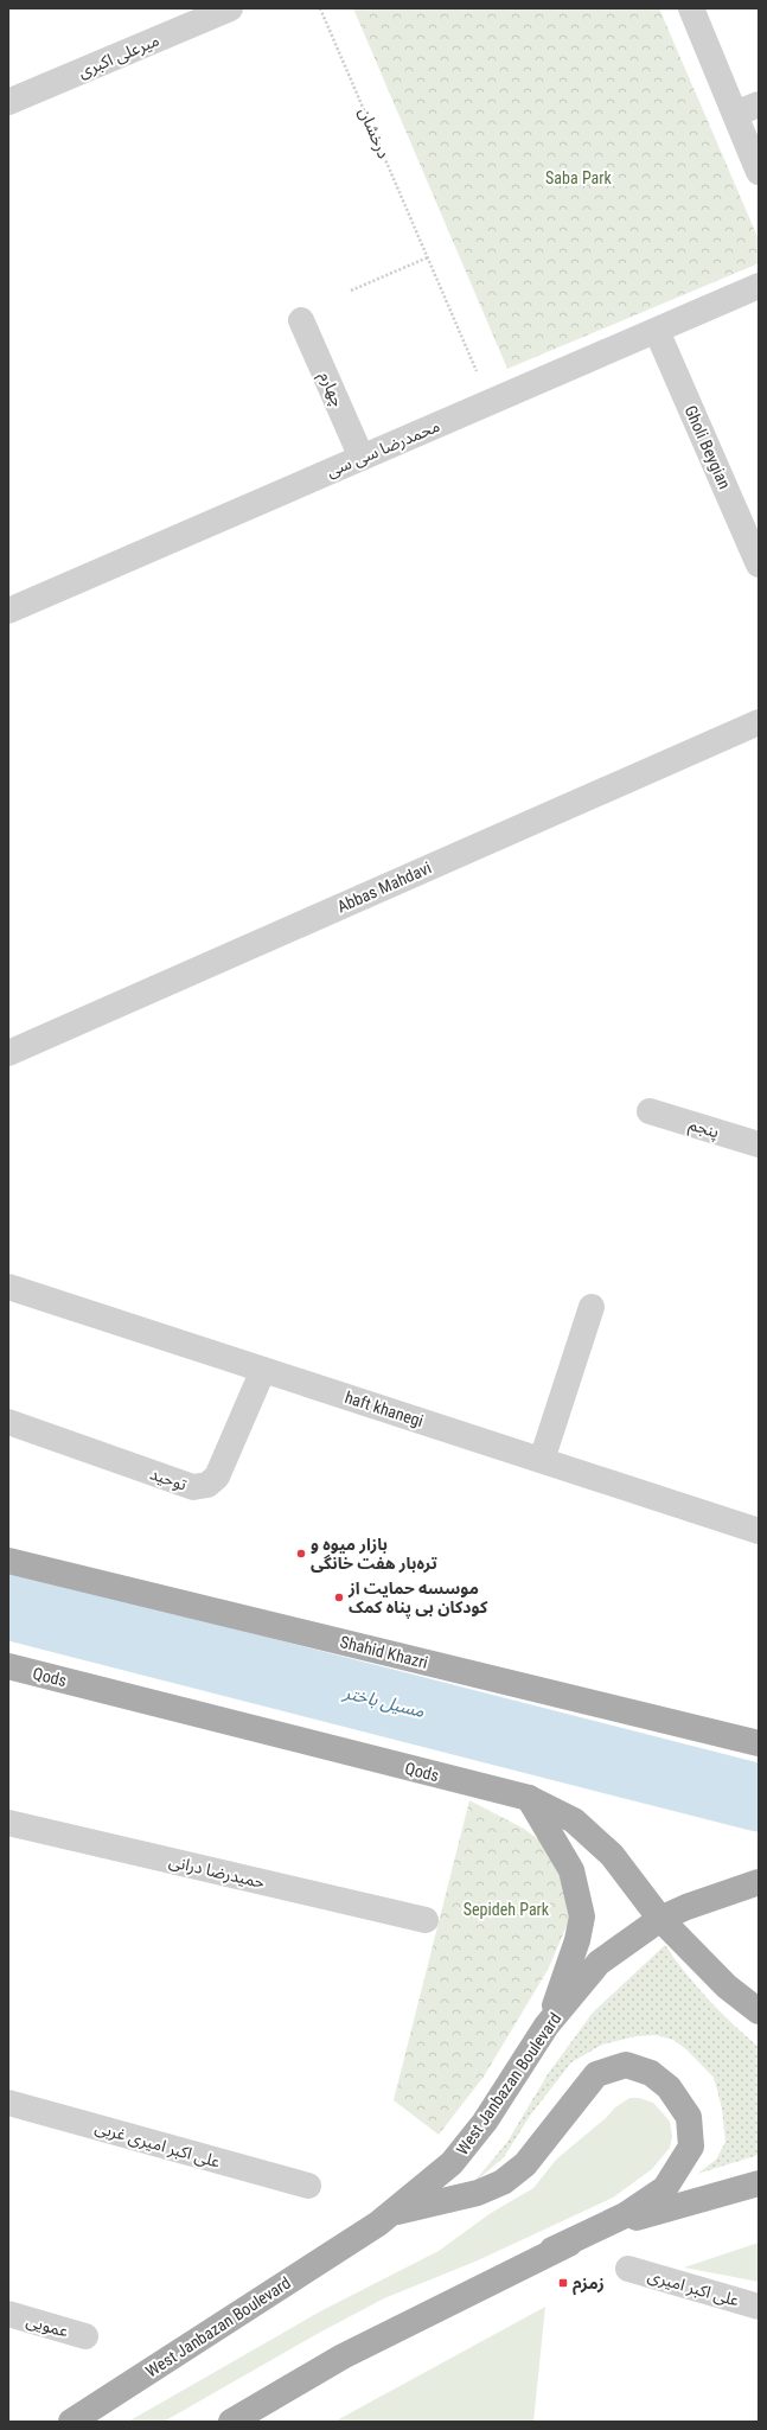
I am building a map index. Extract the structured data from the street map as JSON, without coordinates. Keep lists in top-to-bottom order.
{
  "streets": {
    "main road": ["Shahid Khazri", "Qods", "West Janbazan Boulevard"],
    "street": [
      "میرعلی اکبری",
      "چهارم",
      "Gholi Beygian",
      "محمدرضا سی سی",
      "Abbas Mahdavi",
      "پنجم",
      "haft khanegi",
      "توحید",
      "حمیدرضا درانی",
      "علی اکبر امیری غربی",
      "علی اکبر امیری",
      "عمویی"
    ],
    "path": ["درخشان"]
  },
  "crossings": [
    ["درخشان", "محمدرضا سی سی"],
    ["چهارم", "محمدرضا سی سی"],
    ["Gholi Beygian", "محمدرضا سی سی"],
    ["haft khanegi", "توحید"],
    ["Qods", "West Janbazan Boulevard"]
  ],
  "water": ["مسیل باختر"],
  "parks": ["Saba Park", "Sepideh Park"],
  "places": {
    "other": ["بازار میوه و تره‌بار هفت خانگی", "موسسه حمایت از کودکان بی پناه کمک"],
    "transit": ["زمزم"]
  }
}
